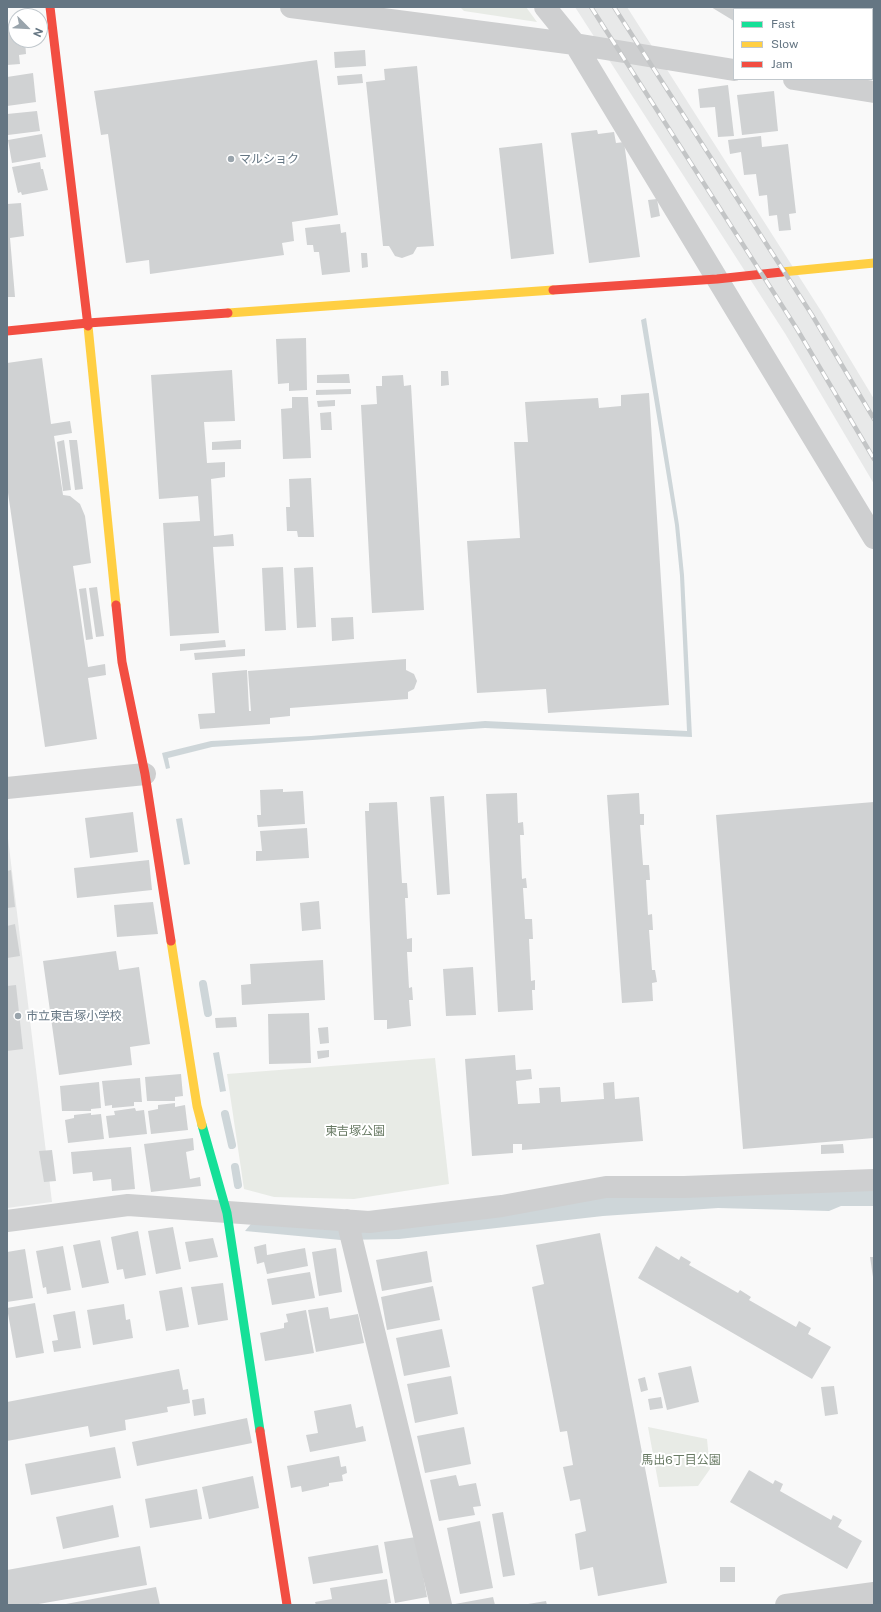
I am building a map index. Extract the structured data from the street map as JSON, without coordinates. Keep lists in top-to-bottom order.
{
  "parks": ["東吉塚公園", "馬出6丁目公園"],
  "places": ["マルショク", "市立東吉塚小学校"],
  "legend": ["Fast", "Slow", "Jam"],
  "north": "bottom right"
}
